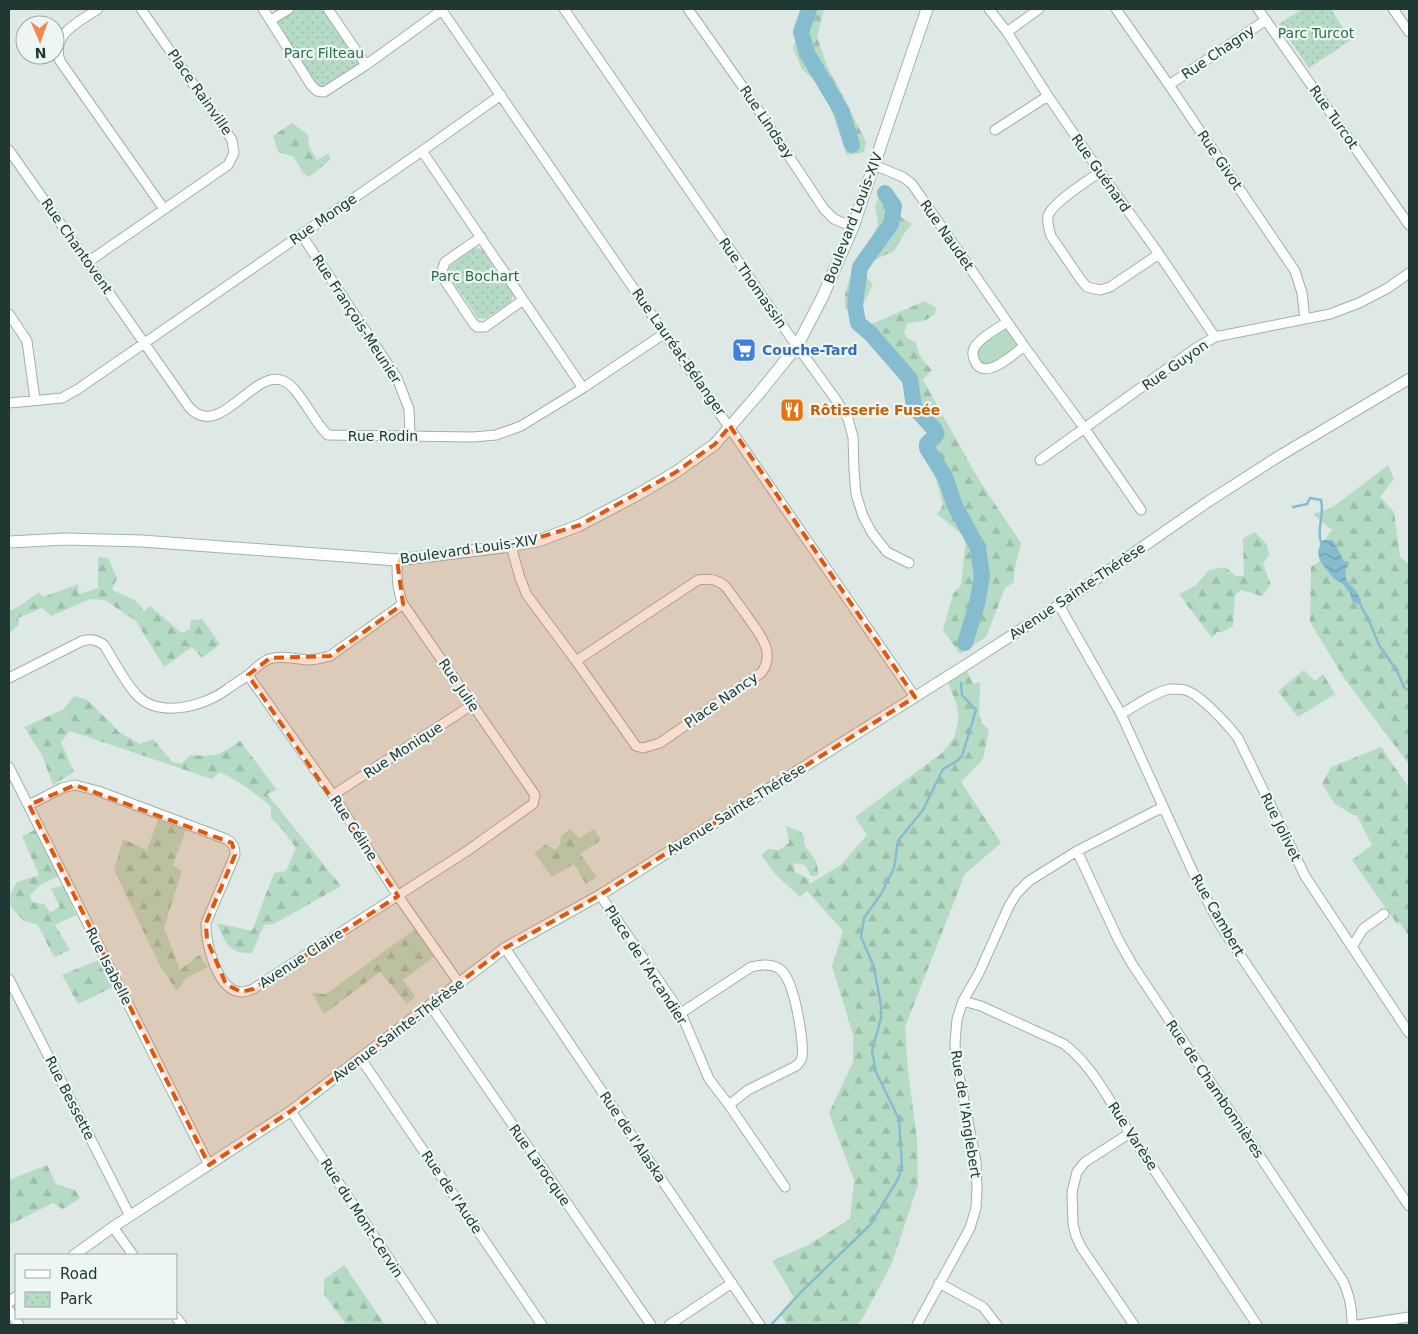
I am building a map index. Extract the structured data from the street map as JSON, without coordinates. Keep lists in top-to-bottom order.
{
  "streets": {
    "main road": ["Boulevard Louis-XIV"],
    "street": [
      "Rue Chagny",
      "Place Rainville",
      "Rue Turcot",
      "Rue Lindsay",
      "Rue Givot",
      "Rue Guénard",
      "Rue Monge",
      "Rue Naudet",
      "Rue Chantovent",
      "Rue Thomassin",
      "Rue François-Meunier",
      "Rue Lauréat-Bélanger",
      "Rue Guyon",
      "Rue Rodin",
      "Avenue Sainte-Thérèse",
      "Rue Julie",
      "Place Nancy",
      "Rue Monique",
      "Rue Jolivet",
      "Rue Céline",
      "Rue Cambert",
      "Avenue Claire",
      "Place de l'Arcandier",
      "Rue Isabelle",
      "Rue de Chambonnières",
      "Rue Bessette",
      "Rue de l'Anglebert",
      "Rue Varèse",
      "Rue de l'Alaska",
      "Rue Larocque",
      "Rue de l'Aude",
      "Rue du Mont-Cervin"
    ]
  },
  "crossings": [
    ["Rue Chagny", "Rue Turcot"],
    ["Rue Chagny", "Rue Givot"],
    ["Place Rainville", "Rue Chantovent"],
    ["Rue Lindsay", "Boulevard Louis-XIV"],
    ["Rue Givot", "Rue Guyon"],
    ["Rue Guénard", "Rue Guyon"],
    ["Boulevard Louis-XIV", "Rue Naudet"],
    ["Boulevard Louis-XIV", "Rue Thomassin"],
    ["Boulevard Louis-XIV", "Rue Lauréat-Bélanger"],
    ["Boulevard Louis-XIV", "Rue Julie"],
    ["Boulevard Louis-XIV", "Place Nancy"],
    ["Rue Monge", "Rue Chantovent"],
    ["Rue Monge", "Rue François-Meunier"],
    ["Rue Monge", "Rue Lauréat-Bélanger"],
    ["Rue Monge", "Rue Rodin"],
    ["Rue Naudet", "Rue Guyon"],
    ["Rue Chantovent", "Rue Rodin"],
    ["Rue François-Meunier", "Rue Rodin"],
    ["Rue Lauréat-Bélanger", "Rue Rodin"],
    ["Rue Lauréat-Bélanger", "Avenue Sainte-Thérèse"],
    ["Avenue Sainte-Thérèse", "Rue Céline"],
    ["Avenue Sainte-Thérèse", "Rue Cambert"],
    ["Avenue Sainte-Thérèse", "Place de l'Arcandier"],
    ["Avenue Sainte-Thérèse", "Rue Isabelle"],
    ["Avenue Sainte-Thérèse", "Rue Bessette"],
    ["Avenue Sainte-Thérèse", "Rue de l'Alaska"],
    ["Avenue Sainte-Thérèse", "Rue Larocque"],
    ["Avenue Sainte-Thérèse", "Rue de l'Aude"],
    ["Avenue Sainte-Thérèse", "Rue du Mont-Cervin"],
    ["Rue Julie", "Rue Monique"],
    ["Rue Julie", "Avenue Claire"],
    ["Rue Monique", "Rue Céline"],
    ["Rue Jolivet", "Rue Cambert"],
    ["Rue Céline", "Avenue Claire"],
    ["Rue Cambert", "Rue de l'Anglebert"],
    ["Avenue Claire", "Rue Isabelle"],
    ["Rue de Chambonnières", "Rue de l'Anglebert"],
    ["Rue de l'Anglebert", "Rue Varèse"]
  ],
  "parks": ["Parc Turcot", "Parc Filteau", "Parc Bochart"],
  "places": {
    "supermarket": ["Couche-Tard"],
    "restaurant": ["Rôtisserie Fusée"]
  },
  "legend": ["Road", "Park"],
  "north": "bottom"
}
